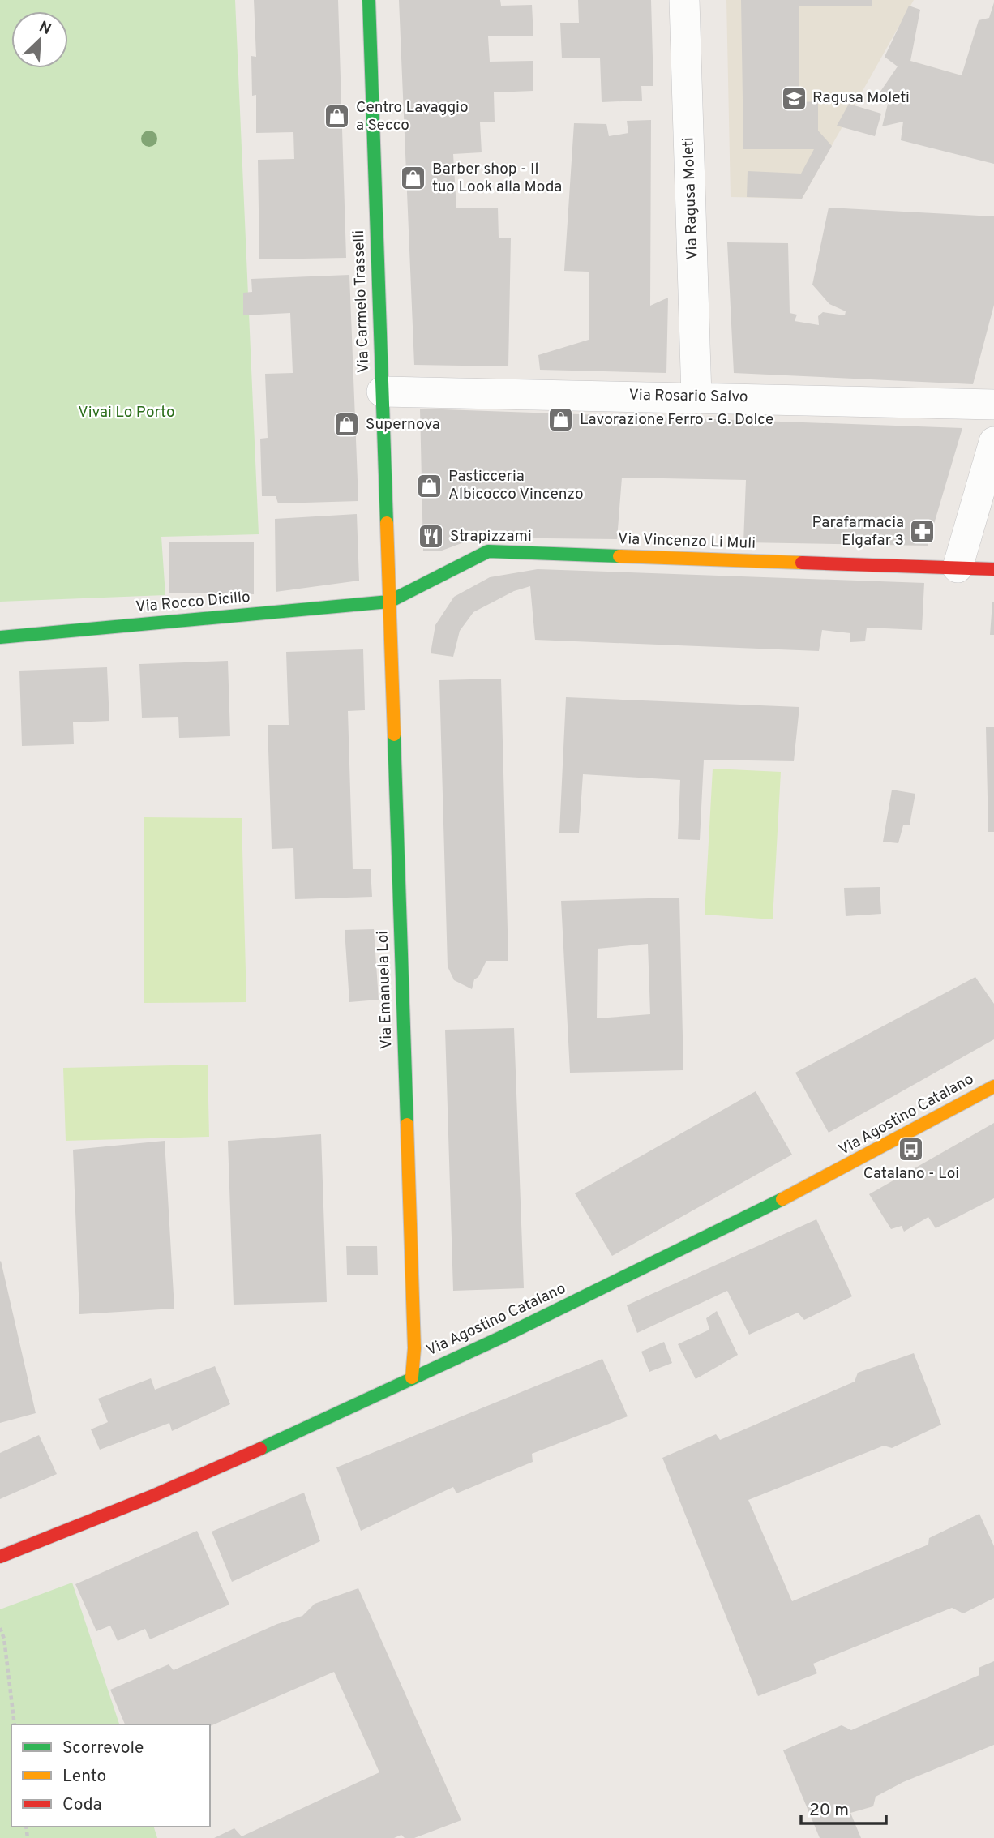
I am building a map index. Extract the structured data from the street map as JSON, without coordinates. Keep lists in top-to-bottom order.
{
  "streets": {
    "street": [
      "Via Ragusa Moleti",
      "Via Carmelo Trasselli",
      "Via Rosario Salvo",
      "Via Vincenzo Li Muli",
      "Via Rocco Dicillo",
      "Via Emanuela Loi",
      "Via Agostino Catalano"
    ]
  },
  "crossings": [
    ["Via Ragusa Moleti", "Via Rosario Salvo"],
    ["Via Carmelo Trasselli", "Via Rosario Salvo"],
    ["Via Carmelo Trasselli", "Via Vincenzo Li Muli"],
    ["Via Carmelo Trasselli", "Via Rocco Dicillo"],
    ["Via Carmelo Trasselli", "Via Emanuela Loi"],
    ["Via Vincenzo Li Muli", "Via Rocco Dicillo"],
    ["Via Vincenzo Li Muli", "Via Emanuela Loi"],
    ["Via Rocco Dicillo", "Via Emanuela Loi"],
    ["Via Emanuela Loi", "Via Agostino Catalano"]
  ],
  "parks": ["Vivai Lo Porto"],
  "places": {
    "school or university": ["Ragusa Moleti"],
    "shop": [
      "Centro Lavaggio a Secco",
      "Barber shop - Il tuo Look alla Moda",
      "Lavorazione Ferro - G. Dolce",
      "Supernova",
      "Pasticceria Albicocco Vincenzo"
    ],
    "pharmacy": ["Parafarmacia Elgafar 3"],
    "restaurant": ["Strapizzami"],
    "bus stop": ["Catalano - Loi"]
  },
  "legend": ["Scorrevole", "Lento", "Coda"],
  "scale_bar": "20 m",
  "north": "top right"
}
